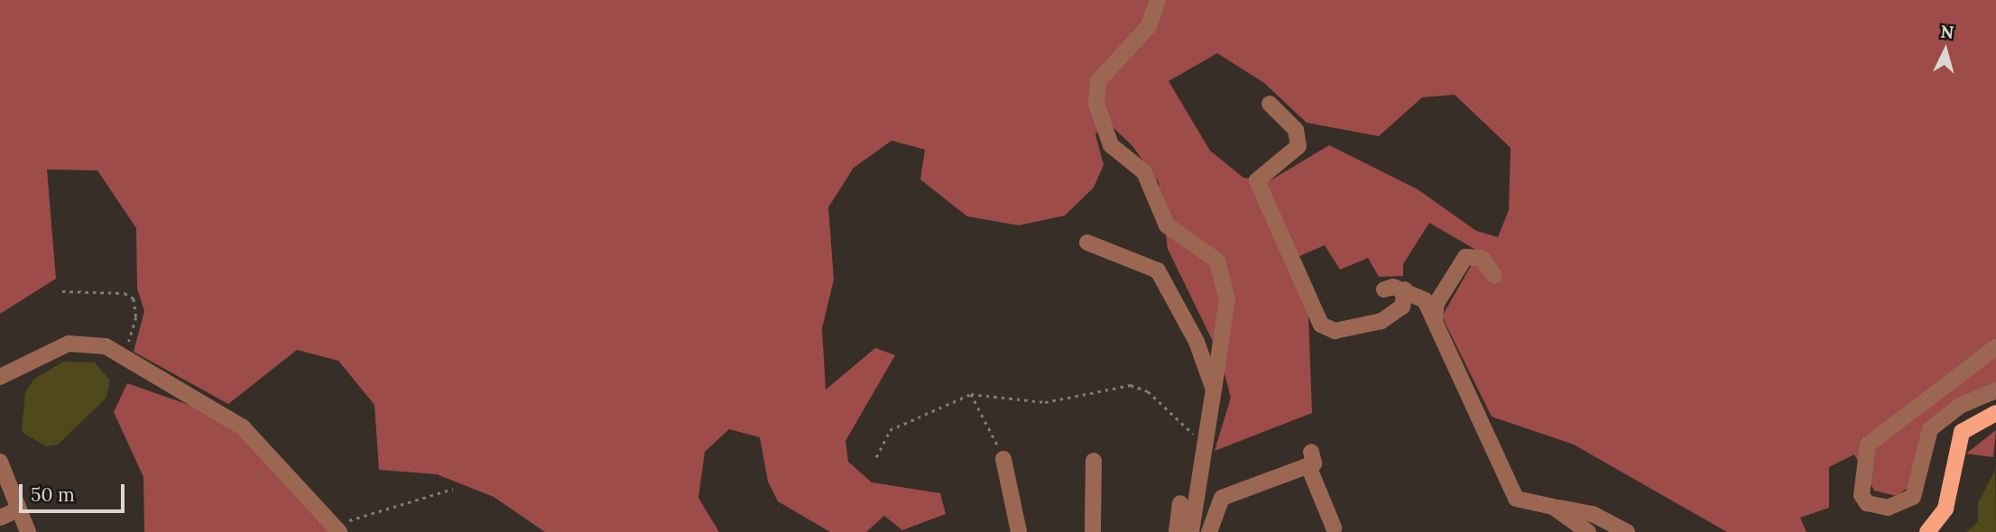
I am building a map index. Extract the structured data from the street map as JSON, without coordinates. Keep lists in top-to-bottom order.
{
  "scale_bar": "50 m",
  "north": "top"
}
